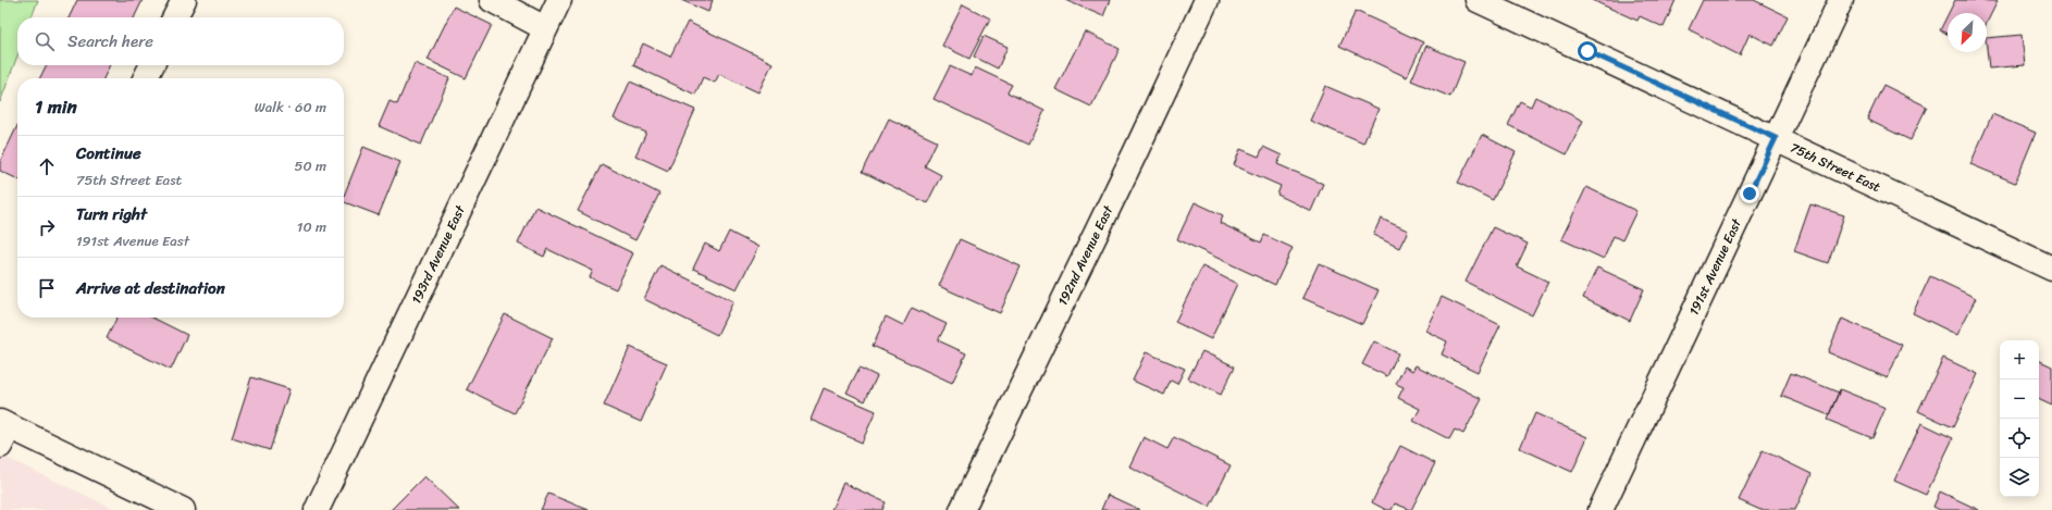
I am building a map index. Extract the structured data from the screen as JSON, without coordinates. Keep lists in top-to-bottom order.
{
  "streets": {
    "street": [
      "75th Street East",
      "193rd Avenue East",
      "192nd Avenue East",
      "191st Avenue East"
    ]
  },
  "crossings": [
    ["75th Street East", "191st Avenue East"]
  ],
  "north": "bottom left",
  "page": {
    "search": "Search here",
    "heading": ["1 min", "Walk · 60 m"],
    "list": [
      ["Continue", "75th Street East", "50 m"],
      ["Turn right", "191st Avenue East", "10 m"],
      "Arrive at destination"
    ],
    "map_buttons": ["+", "−"]
  }
}
